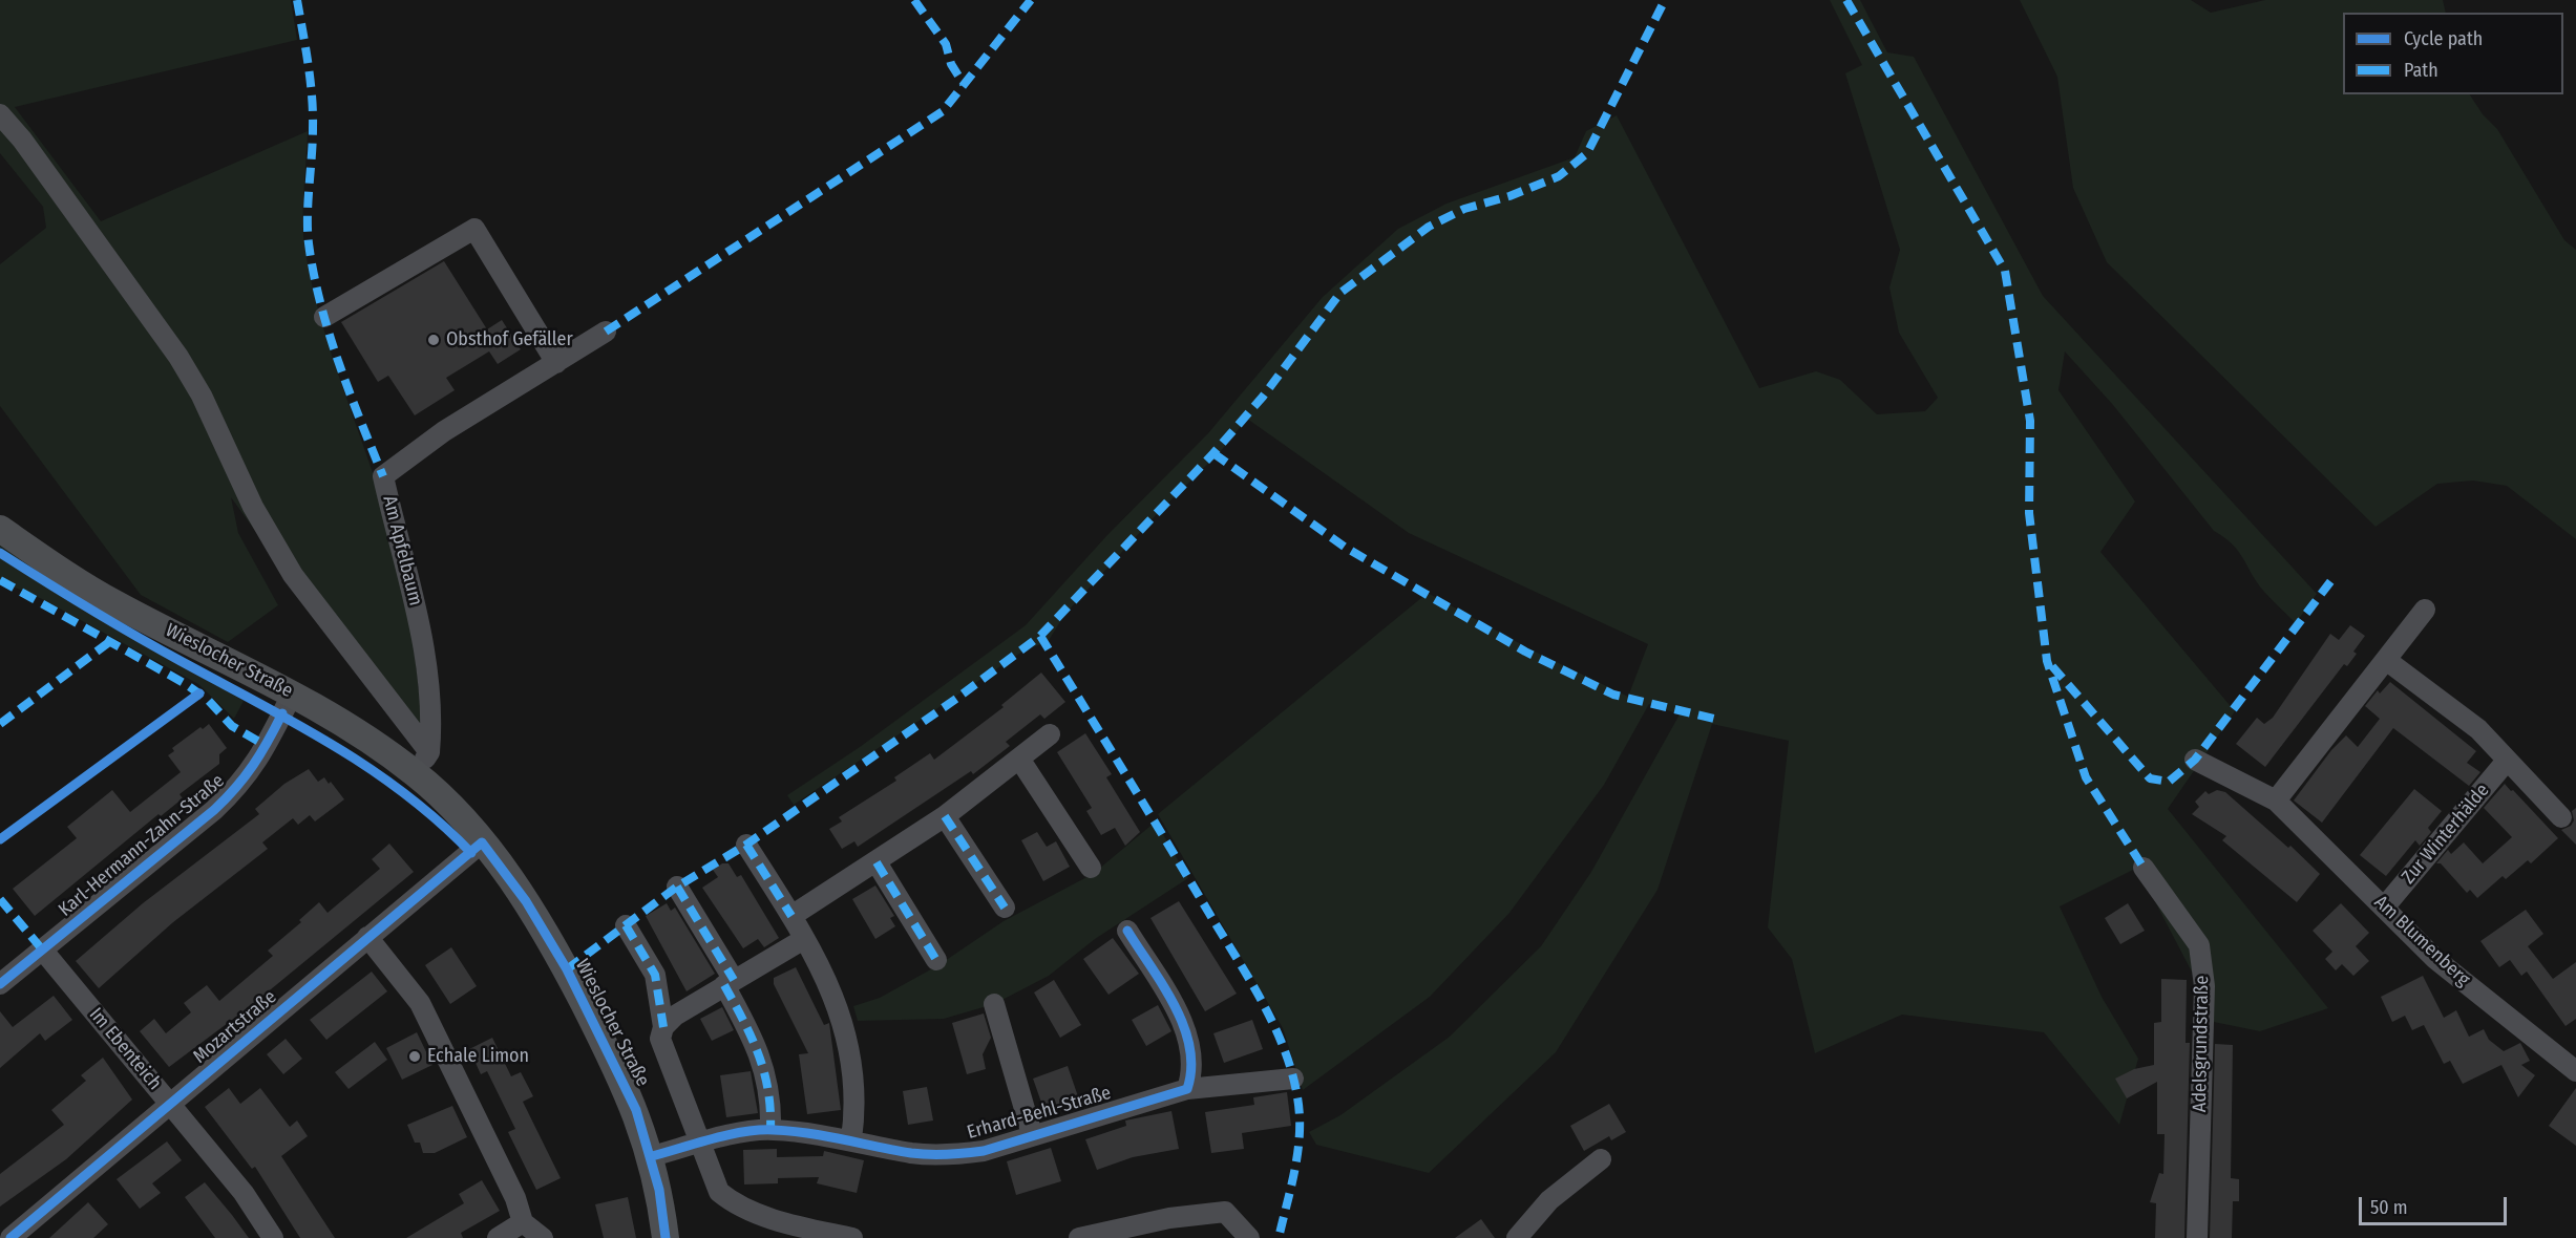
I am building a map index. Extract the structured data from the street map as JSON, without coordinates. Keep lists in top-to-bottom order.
{
  "streets": {
    "main road": ["Wieslocher Straße"],
    "street": [
      "Am Apfelbaum",
      "Zur Winterhälde",
      "Karl-Hermann-Zahn-Straße",
      "Am Blumenberg",
      "Mozartstraße",
      "Adelsgrundstraße",
      "Im Ebenteich",
      "Erhard-Behl-Straße"
    ]
  },
  "crossings": [
    ["Am Apfelbaum", "Wieslocher Straße"],
    ["Wieslocher Straße", "Karl-Hermann-Zahn-Straße"],
    ["Wieslocher Straße", "Mozartstraße"],
    ["Wieslocher Straße", "Erhard-Behl-Straße"],
    ["Zur Winterhälde", "Am Blumenberg"],
    ["Karl-Hermann-Zahn-Straße", "Im Ebenteich"],
    ["Mozartstraße", "Im Ebenteich"]
  ],
  "places": ["Obsthof Gefäller", "Echale Limon"],
  "legend": ["Cycle path", "Path"],
  "scale_bar": "50 m"
}
